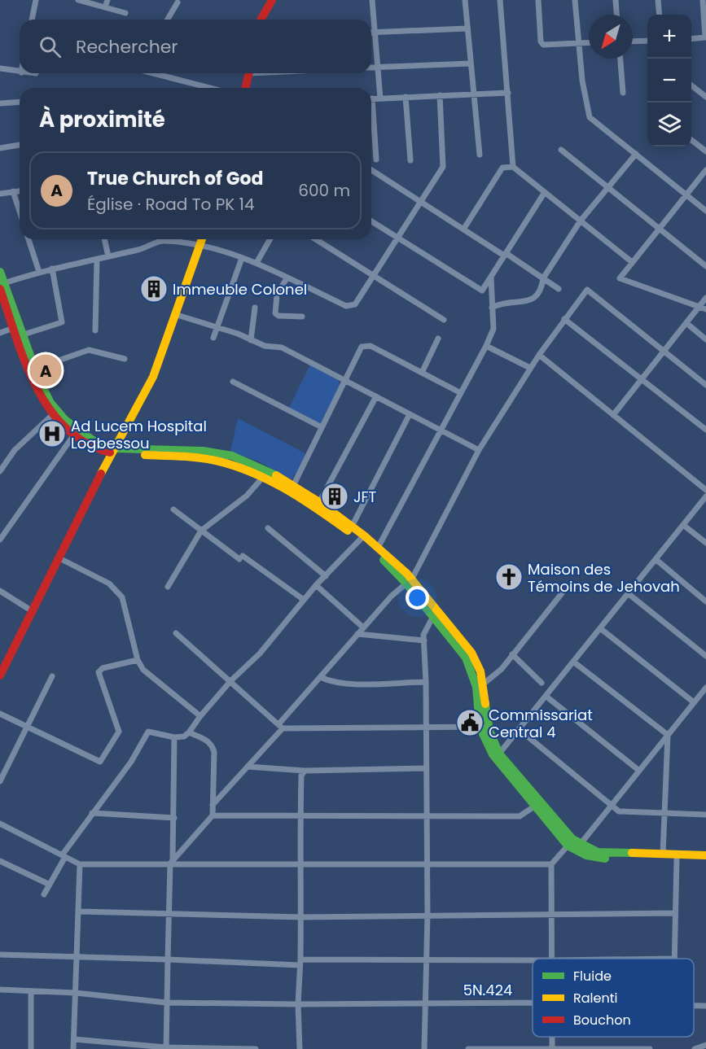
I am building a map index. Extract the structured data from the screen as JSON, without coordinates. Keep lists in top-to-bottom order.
{
  "streets": {
    "street": ["5N.424"]
  },
  "places": {
    "building": ["Immeuble Colonel", "JFT"],
    "hospital": ["Ad Lucem Hospital Logbessou"],
    "church": ["Maison des Témoins de Jehovah"],
    "public building": ["Commissariat Central 4"]
  },
  "legend": ["Fluide", "Ralenti", "Bouchon"],
  "north": "bottom left",
  "page": {
    "map_buttons": ["+", "−"],
    "search": "Rechercher",
    "heading": "À proximité",
    "list": [
      {
        "mark": "A",
        "name": "True Church of God",
        "note": "Église · Road To PK 14",
        "value": "600 m"
      }
    ],
    "pins": "A"
  }
}
